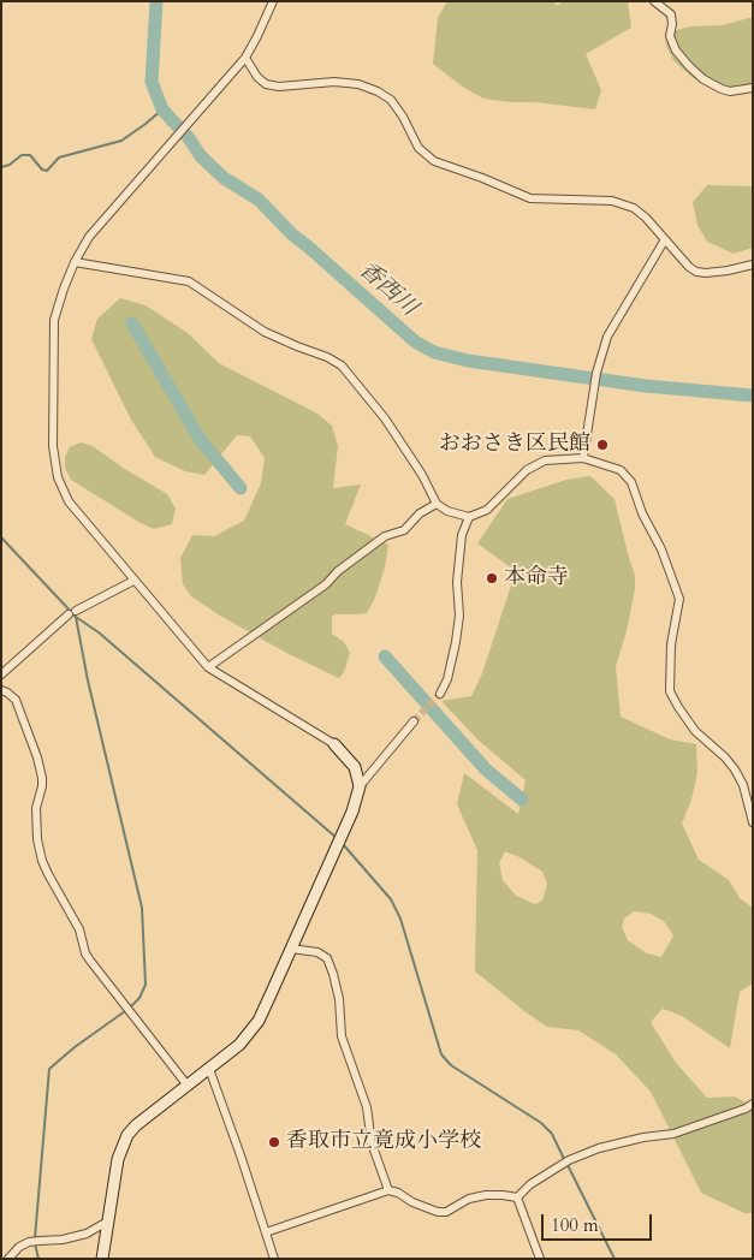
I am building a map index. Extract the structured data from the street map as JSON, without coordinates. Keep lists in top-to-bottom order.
{
  "water": ["香西川"],
  "places": ["おおさき区民館", "本命寺", "香取市立竟成小学校"],
  "scale_bar": "100 m"
}
